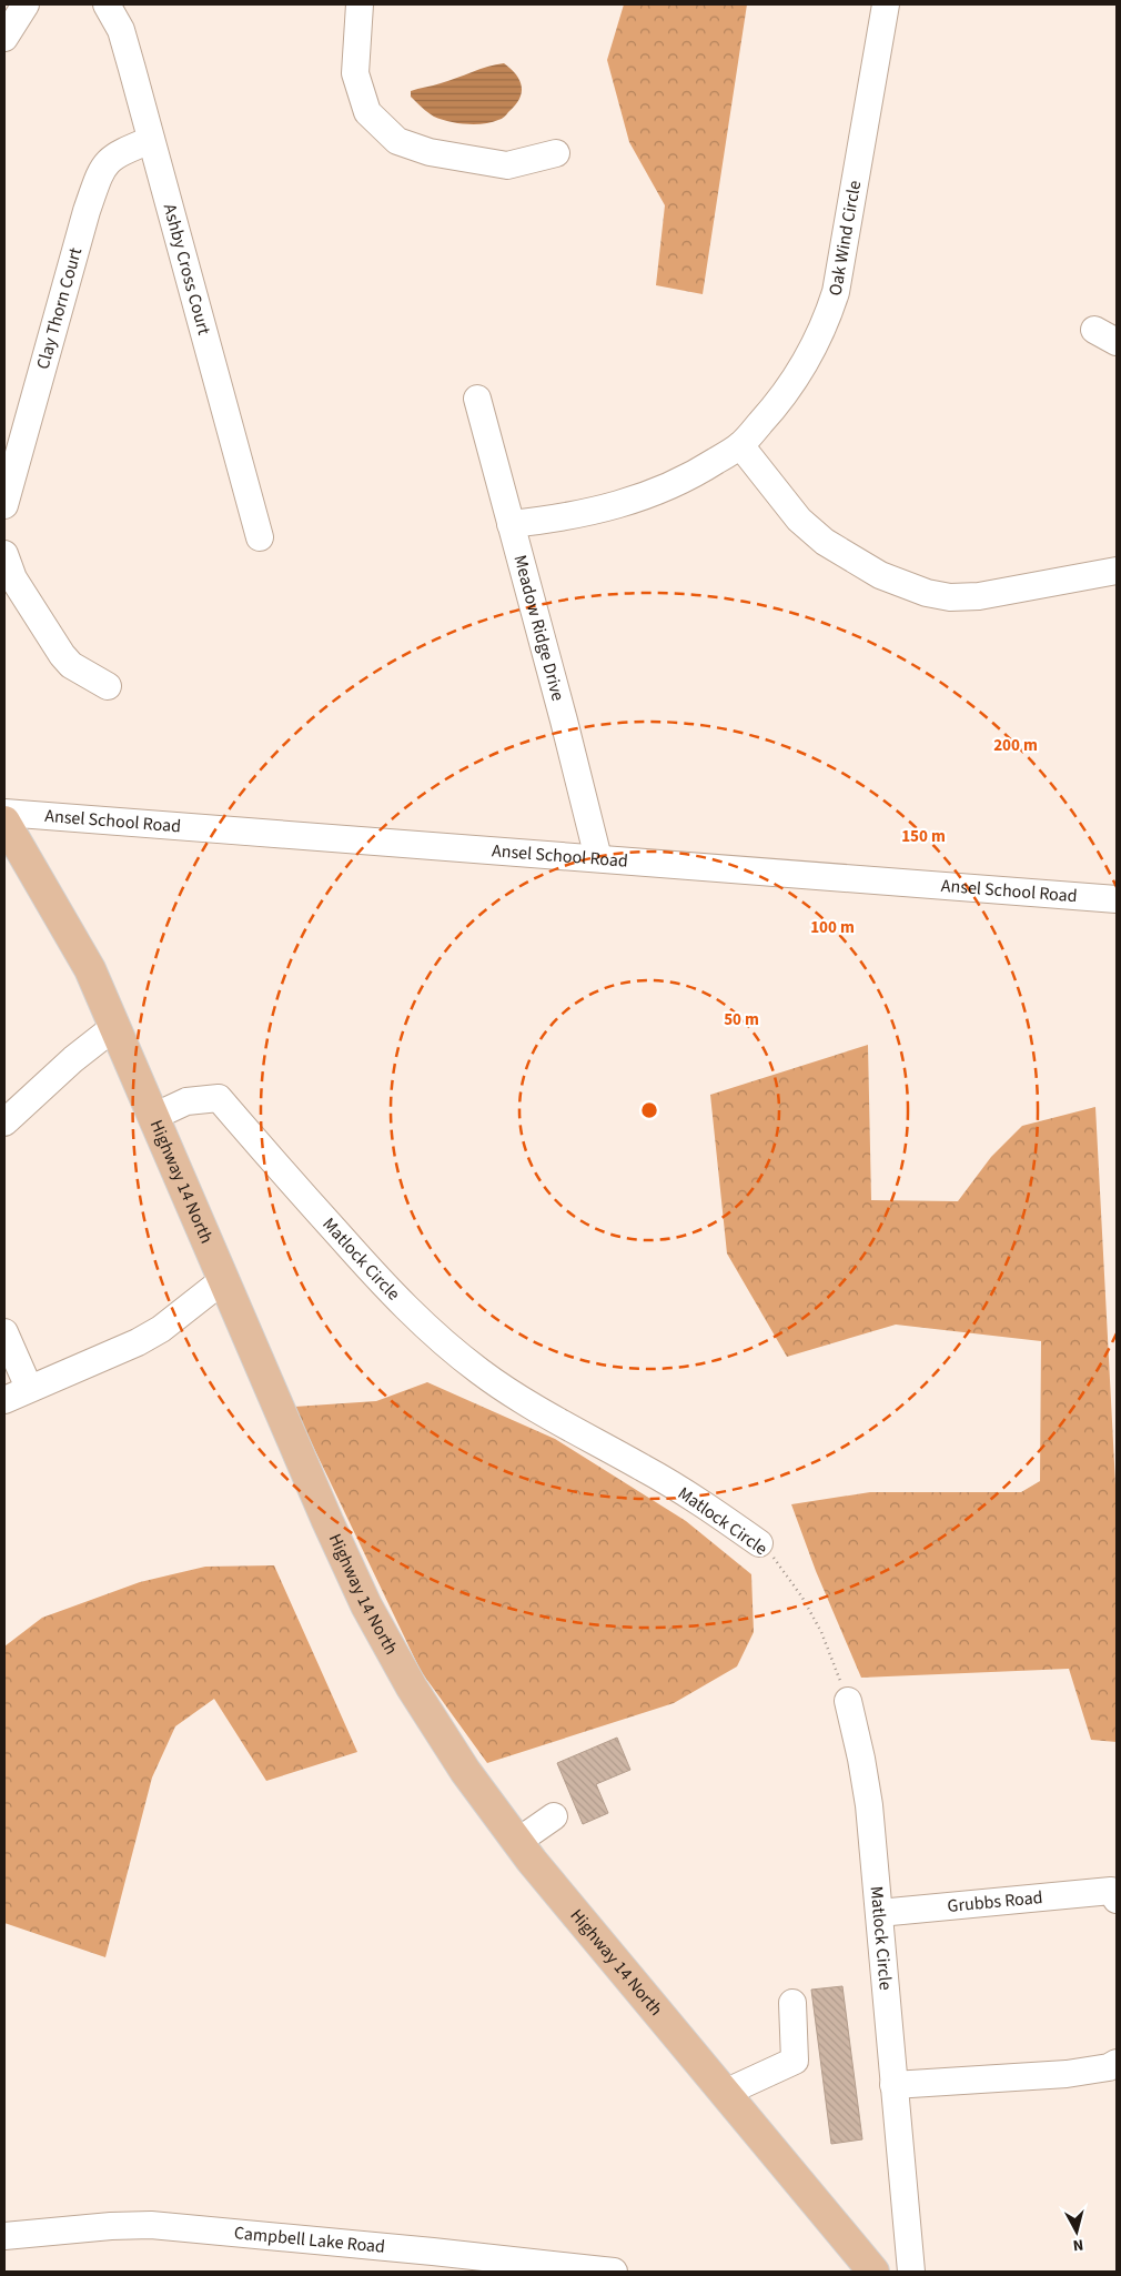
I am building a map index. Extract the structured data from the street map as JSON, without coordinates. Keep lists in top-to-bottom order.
{
  "streets": {
    "main road": ["Highway 14 North"],
    "street": [
      "Oak Wind Circle",
      "Ashby Cross Court",
      "Clay Thorn Court",
      "Meadow Ridge Drive",
      "Ansel School Road",
      "Matlock Circle",
      "Grubbs Road",
      "Campbell Lake Road"
    ]
  },
  "crossings": [
    ["Oak Wind Circle", "Meadow Ridge Drive"],
    ["Ashby Cross Court", "Clay Thorn Court"],
    ["Meadow Ridge Drive", "Ansel School Road"],
    ["Highway 14 North", "Matlock Circle"],
    ["Matlock Circle", "Grubbs Road"]
  ],
  "north": "bottom",
  "rings": [
    "200 m",
    "150 m",
    "100 m",
    "50 m"
  ]
}
